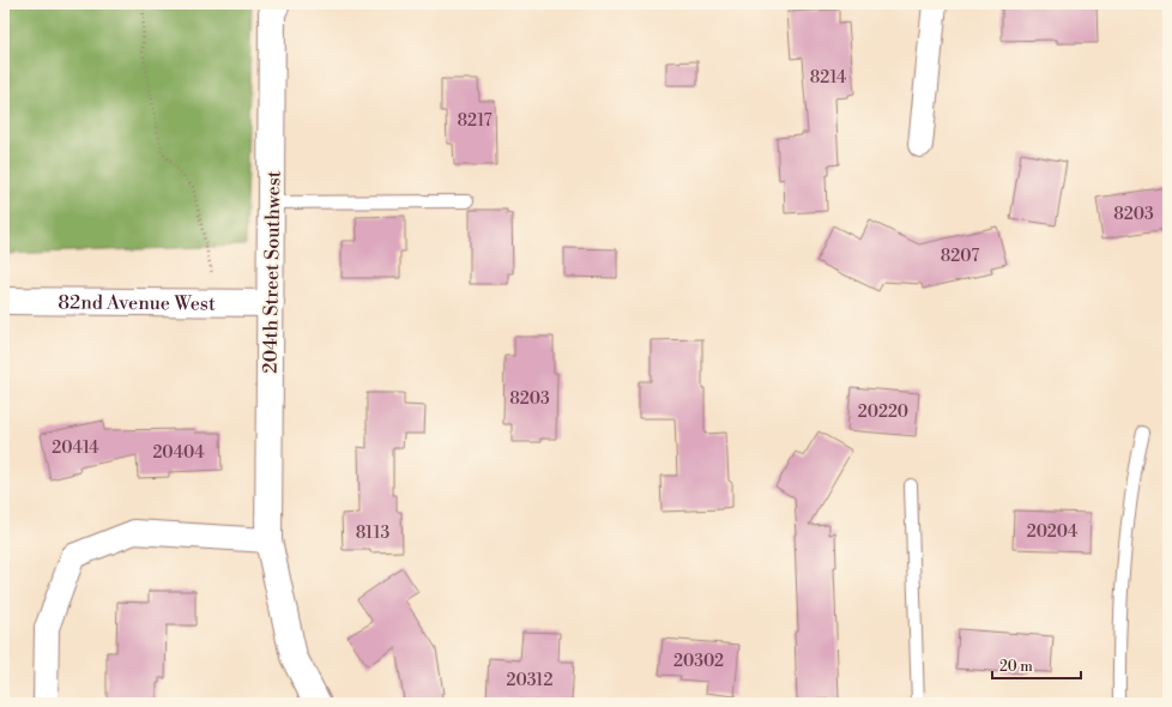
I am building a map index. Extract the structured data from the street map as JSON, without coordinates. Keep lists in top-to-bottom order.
{
  "streets": {
    "street": ["204th Street Southwest", "82nd Avenue West"]
  },
  "crossings": [
    ["204th Street Southwest", "82nd Avenue West"]
  ],
  "house_numbers": [
    "8214",
    "8217",
    "8203",
    "8207",
    "8203",
    "20220",
    "20414",
    "20404",
    "20204",
    "8113",
    "20302",
    "20312"
  ],
  "scale_bar": "20 m"
}
